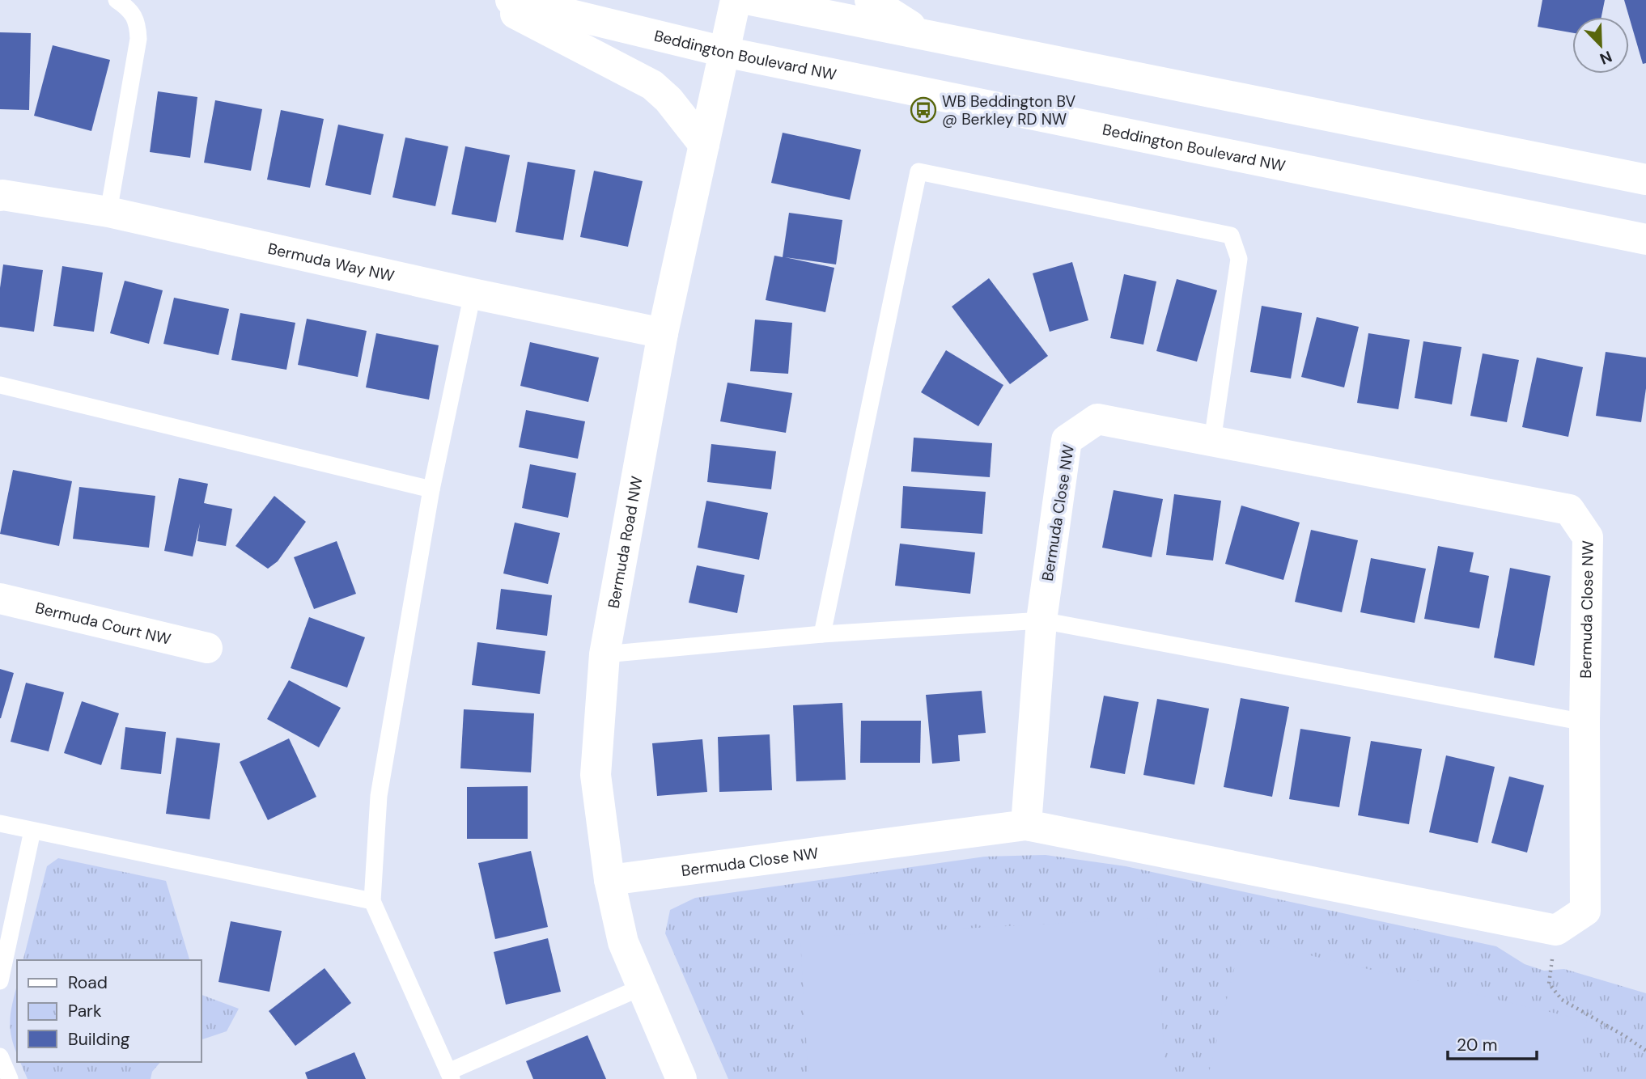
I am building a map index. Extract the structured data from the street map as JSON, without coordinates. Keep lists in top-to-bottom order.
{
  "streets": {
    "street": [
      "Beddington Boulevard NW",
      "Bermuda Way NW",
      "Bermuda Close NW",
      "Bermuda Road NW",
      "Bermuda Court NW"
    ]
  },
  "crossings": [
    ["Beddington Boulevard NW", "Bermuda Road NW"],
    ["Bermuda Way NW", "Bermuda Road NW"],
    ["Bermuda Close NW", "Bermuda Road NW"]
  ],
  "places": {
    "bus stop": ["WB Beddington BV @ Berkley RD NW"]
  },
  "legend": ["Road", "Park", "Building"],
  "scale_bar": "20 m",
  "north": "bottom right"
}
